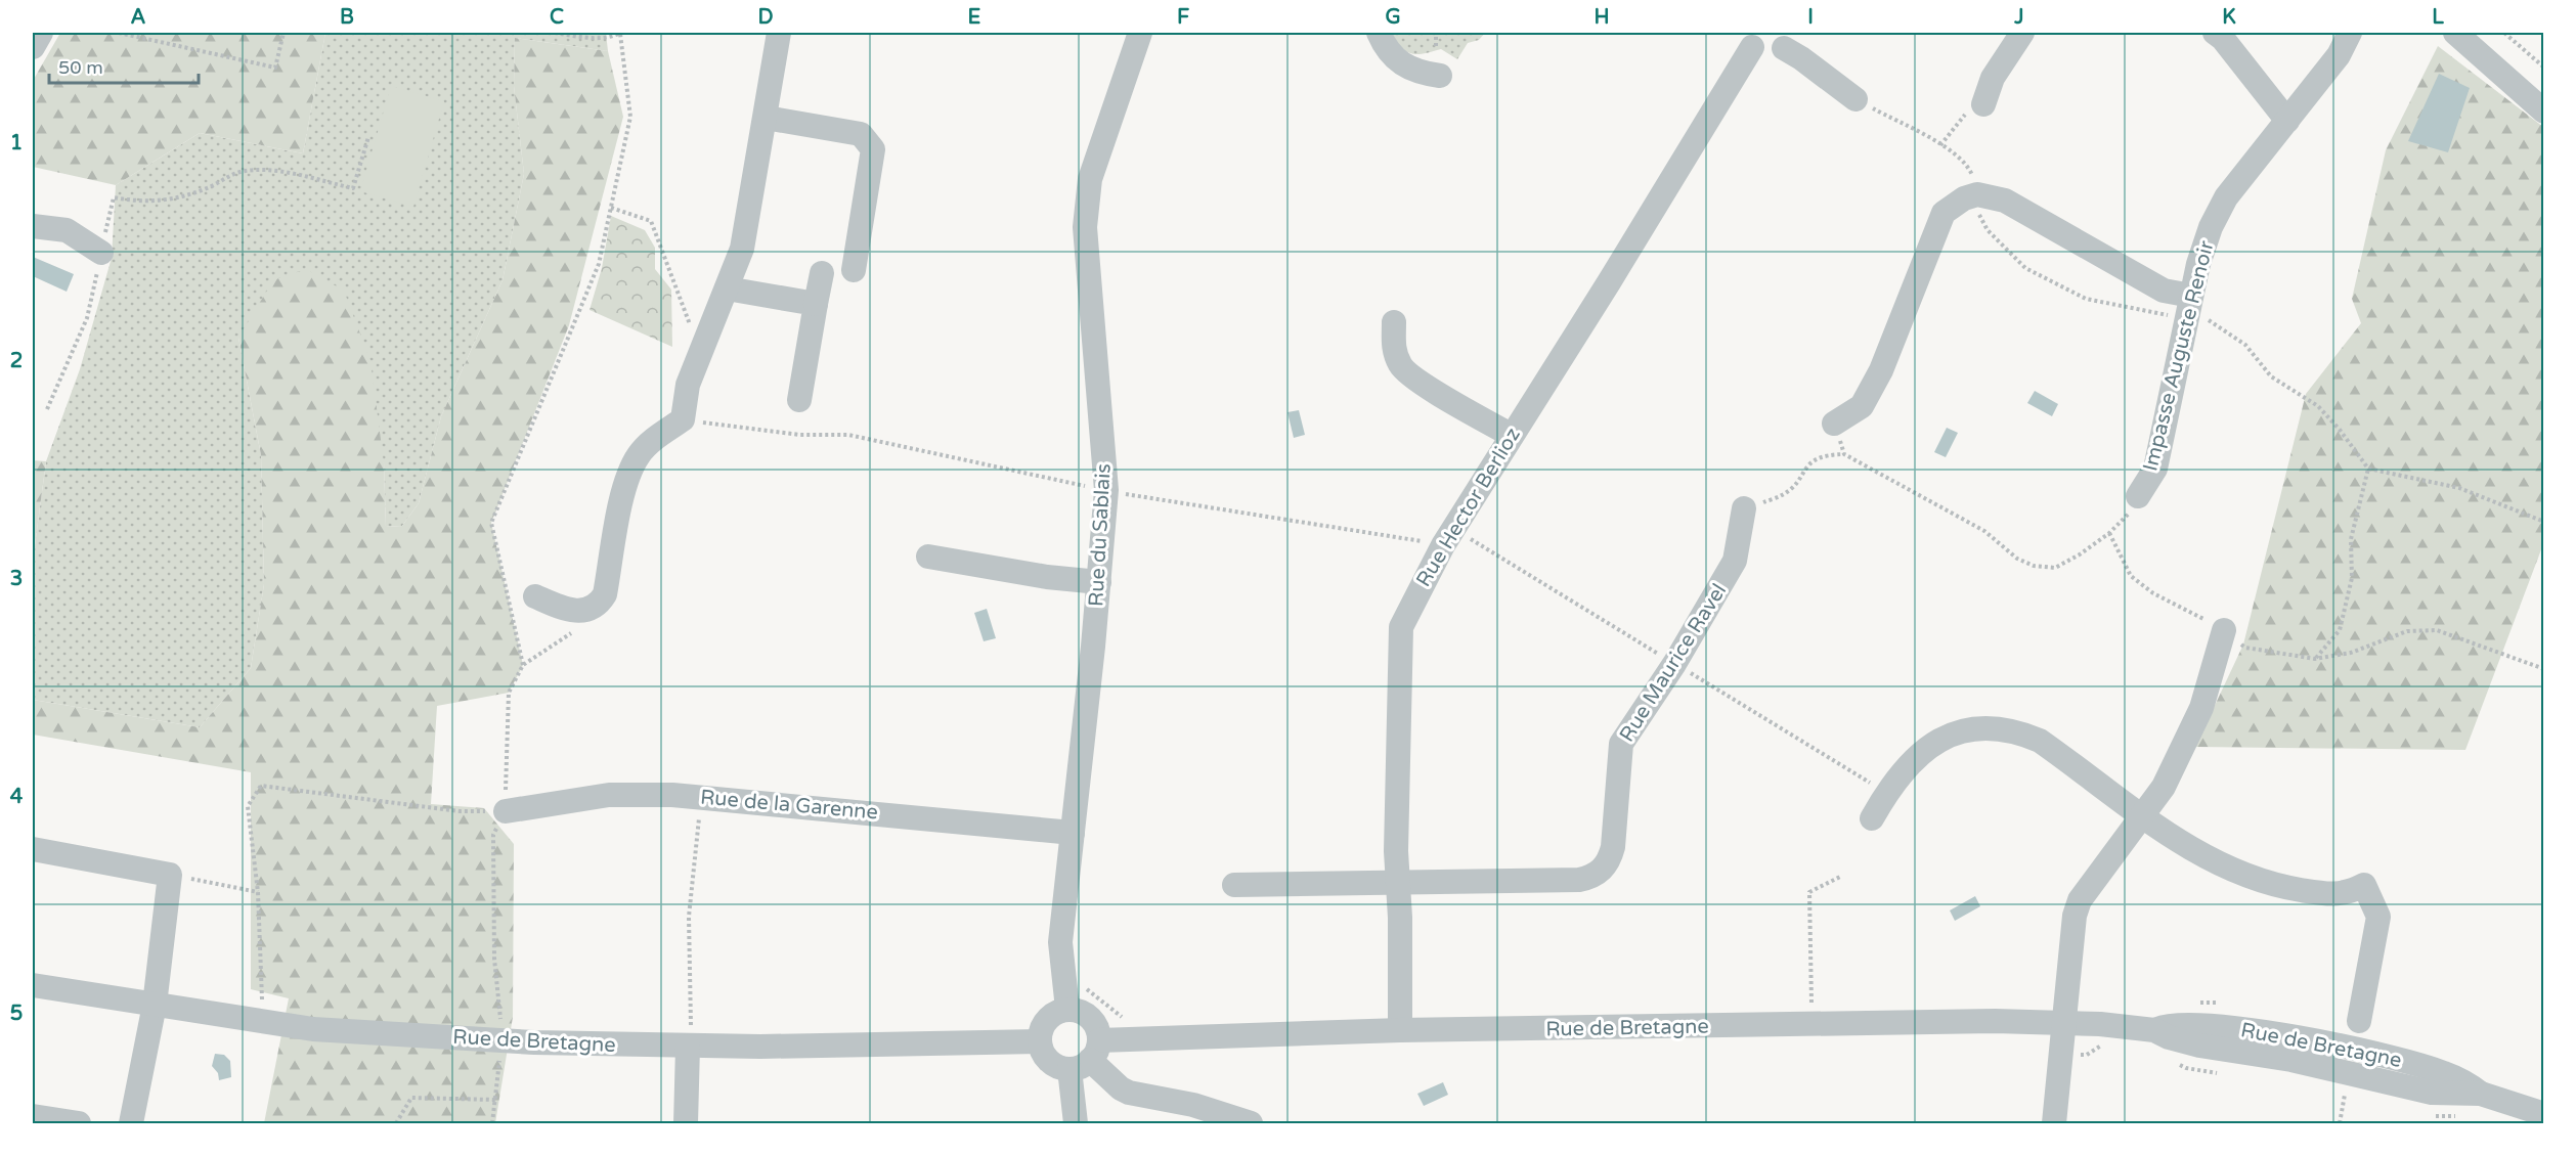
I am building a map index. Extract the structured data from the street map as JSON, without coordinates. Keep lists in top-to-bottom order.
{
  "streets": {
    "street": [
      "Impasse Auguste Renoir",
      "Rue Hector Berlioz",
      "Rue du Sablais",
      "Rue Maurice Ravel",
      "Rue de la Garenne",
      "Rue de Bretagne"
    ]
  },
  "crossings": [
    ["Rue Hector Berlioz", "Rue Maurice Ravel"],
    ["Rue Hector Berlioz", "Rue de Bretagne"],
    ["Rue du Sablais", "Rue de la Garenne"],
    ["Rue du Sablais", "Rue de Bretagne"]
  ],
  "scale_bar": "50 m",
  "grid": {
    "columns": [
      "A",
      "B",
      "C",
      "D",
      "E",
      "F",
      "G",
      "H",
      "I",
      "J",
      "K",
      "L"
    ],
    "rows": [
      "1",
      "2",
      "3",
      "4",
      "5"
    ]
  }
}
